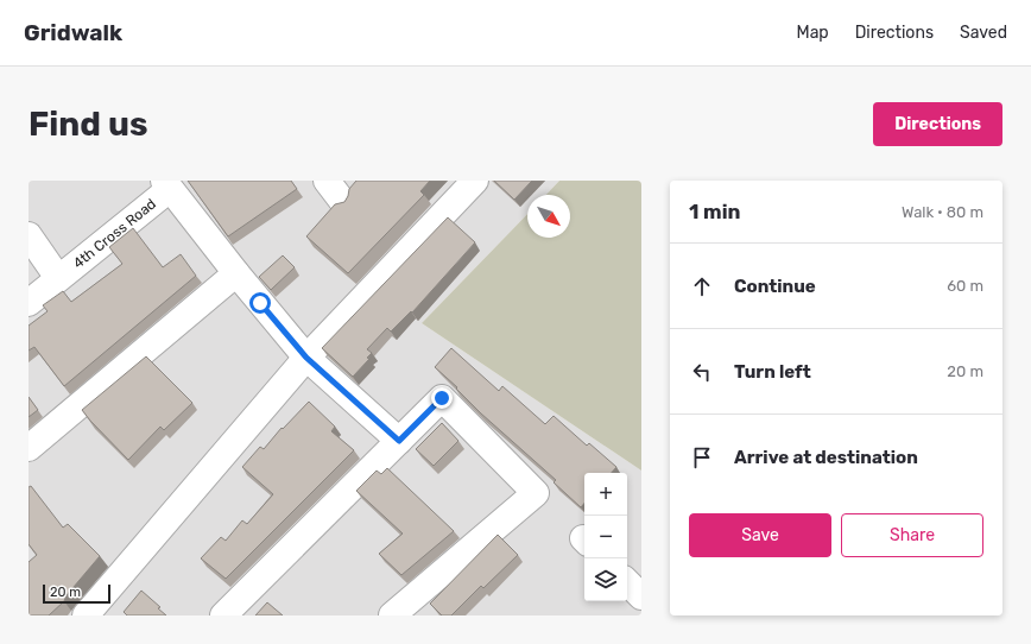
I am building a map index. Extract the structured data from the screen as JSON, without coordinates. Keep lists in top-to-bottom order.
{
  "streets": {
    "street": ["4th Cross Road"]
  },
  "scale_bar": "20 m",
  "north": "bottom right",
  "page": {
    "header": "Gridwalk",
    "nav": ["Map", "Directions", "Saved"],
    "buttons": [
      "Directions",
      ["Save", "Share"]
    ],
    "title": "Find us",
    "heading": ["1 min", "Walk · 80 m"],
    "list": [
      ["Continue", "60 m"],
      ["Turn left", "20 m"],
      "Arrive at destination"
    ],
    "map_buttons": ["+", "−"],
    "scale": "20 m"
  }
}
